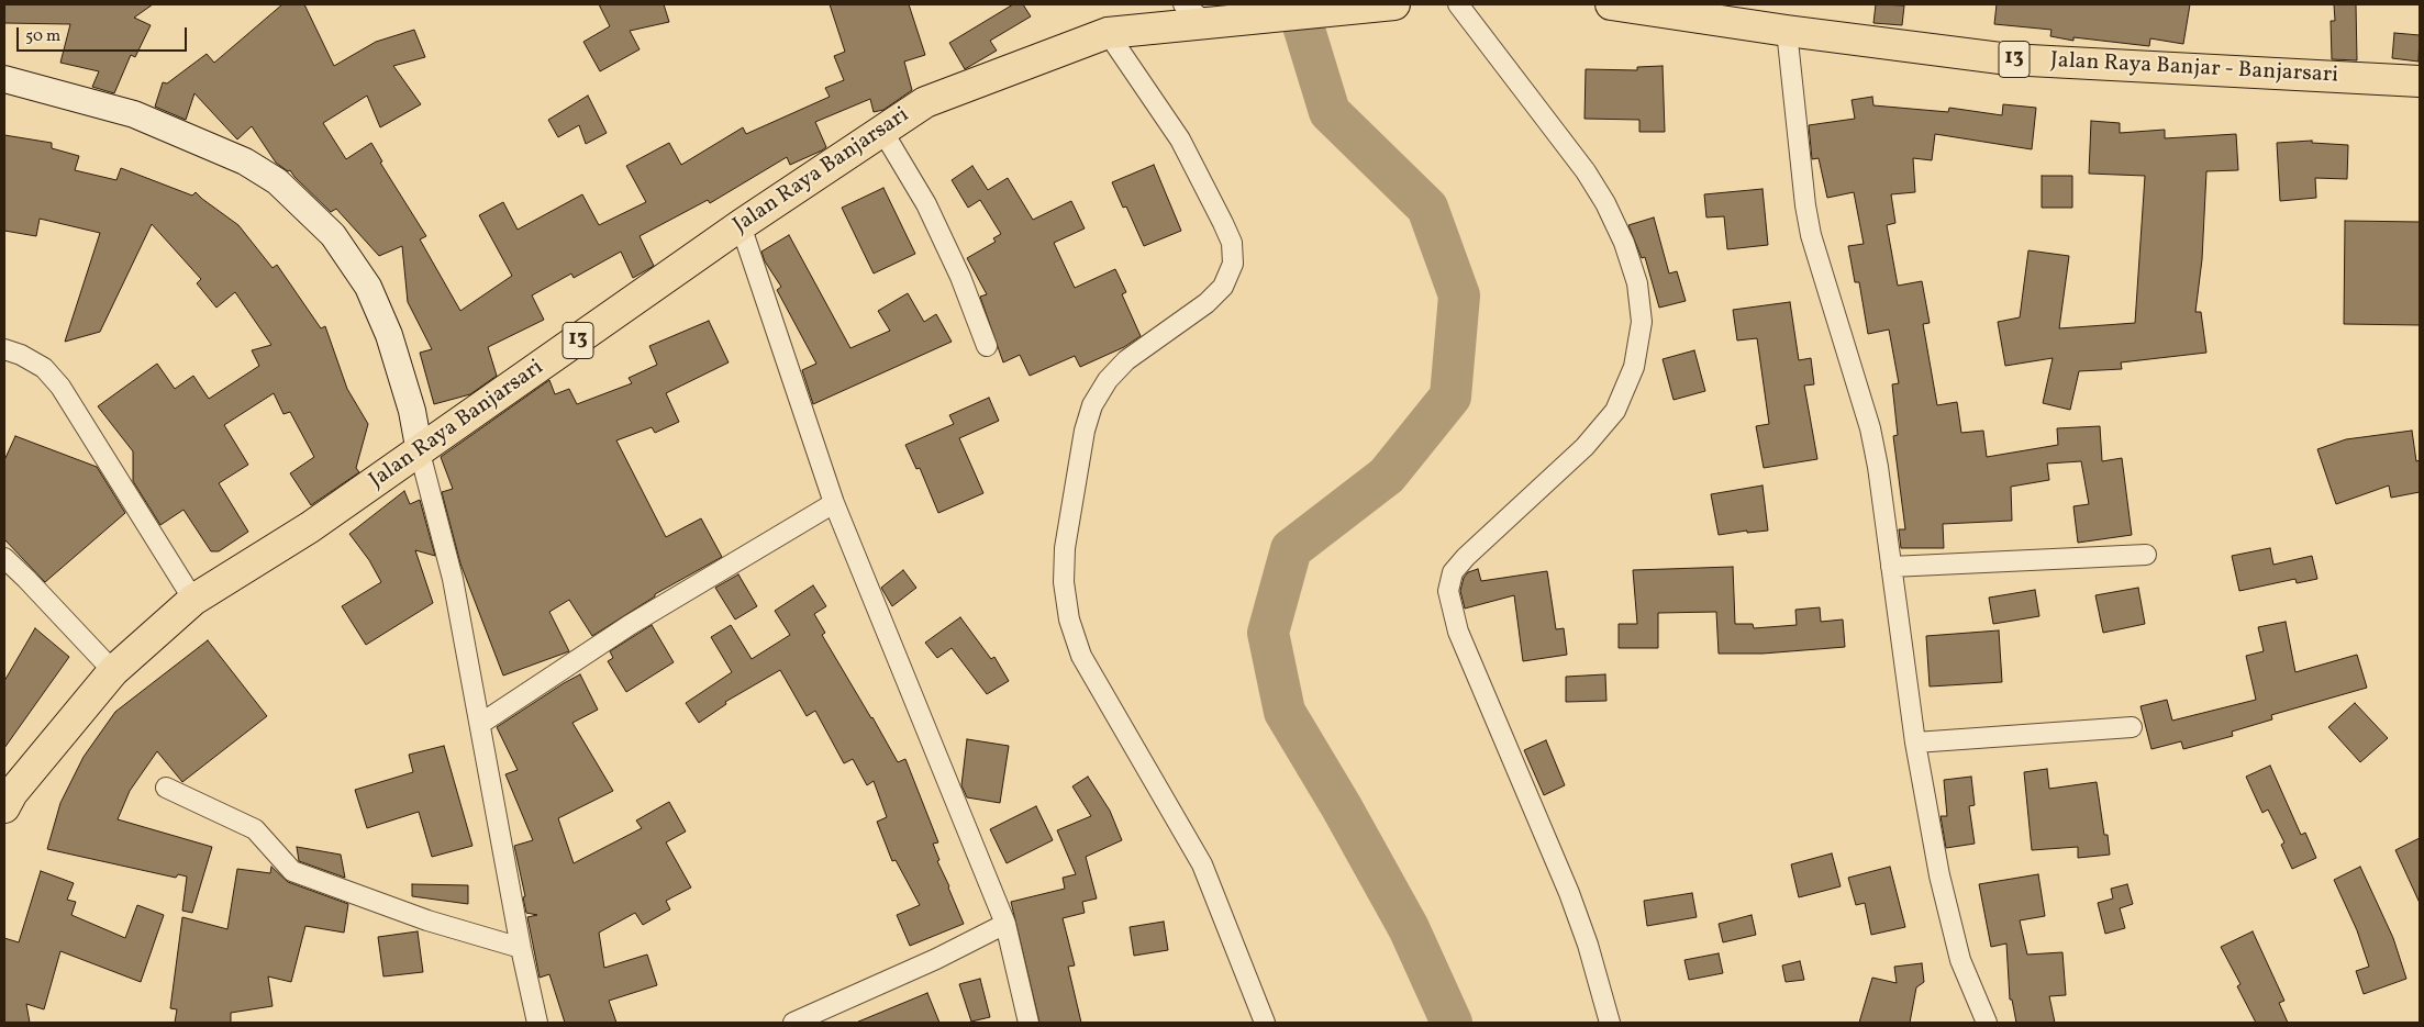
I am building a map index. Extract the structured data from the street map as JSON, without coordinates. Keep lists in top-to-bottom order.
{
  "streets": {
    "highway": ["13", "Jalan Raya Banjar - Banjarsari", "Jalan Raya Banjarsari"]
  },
  "crossings": [
    ["13", "Jalan Raya Banjarsari"]
  ],
  "scale_bar": "50 m"
}
